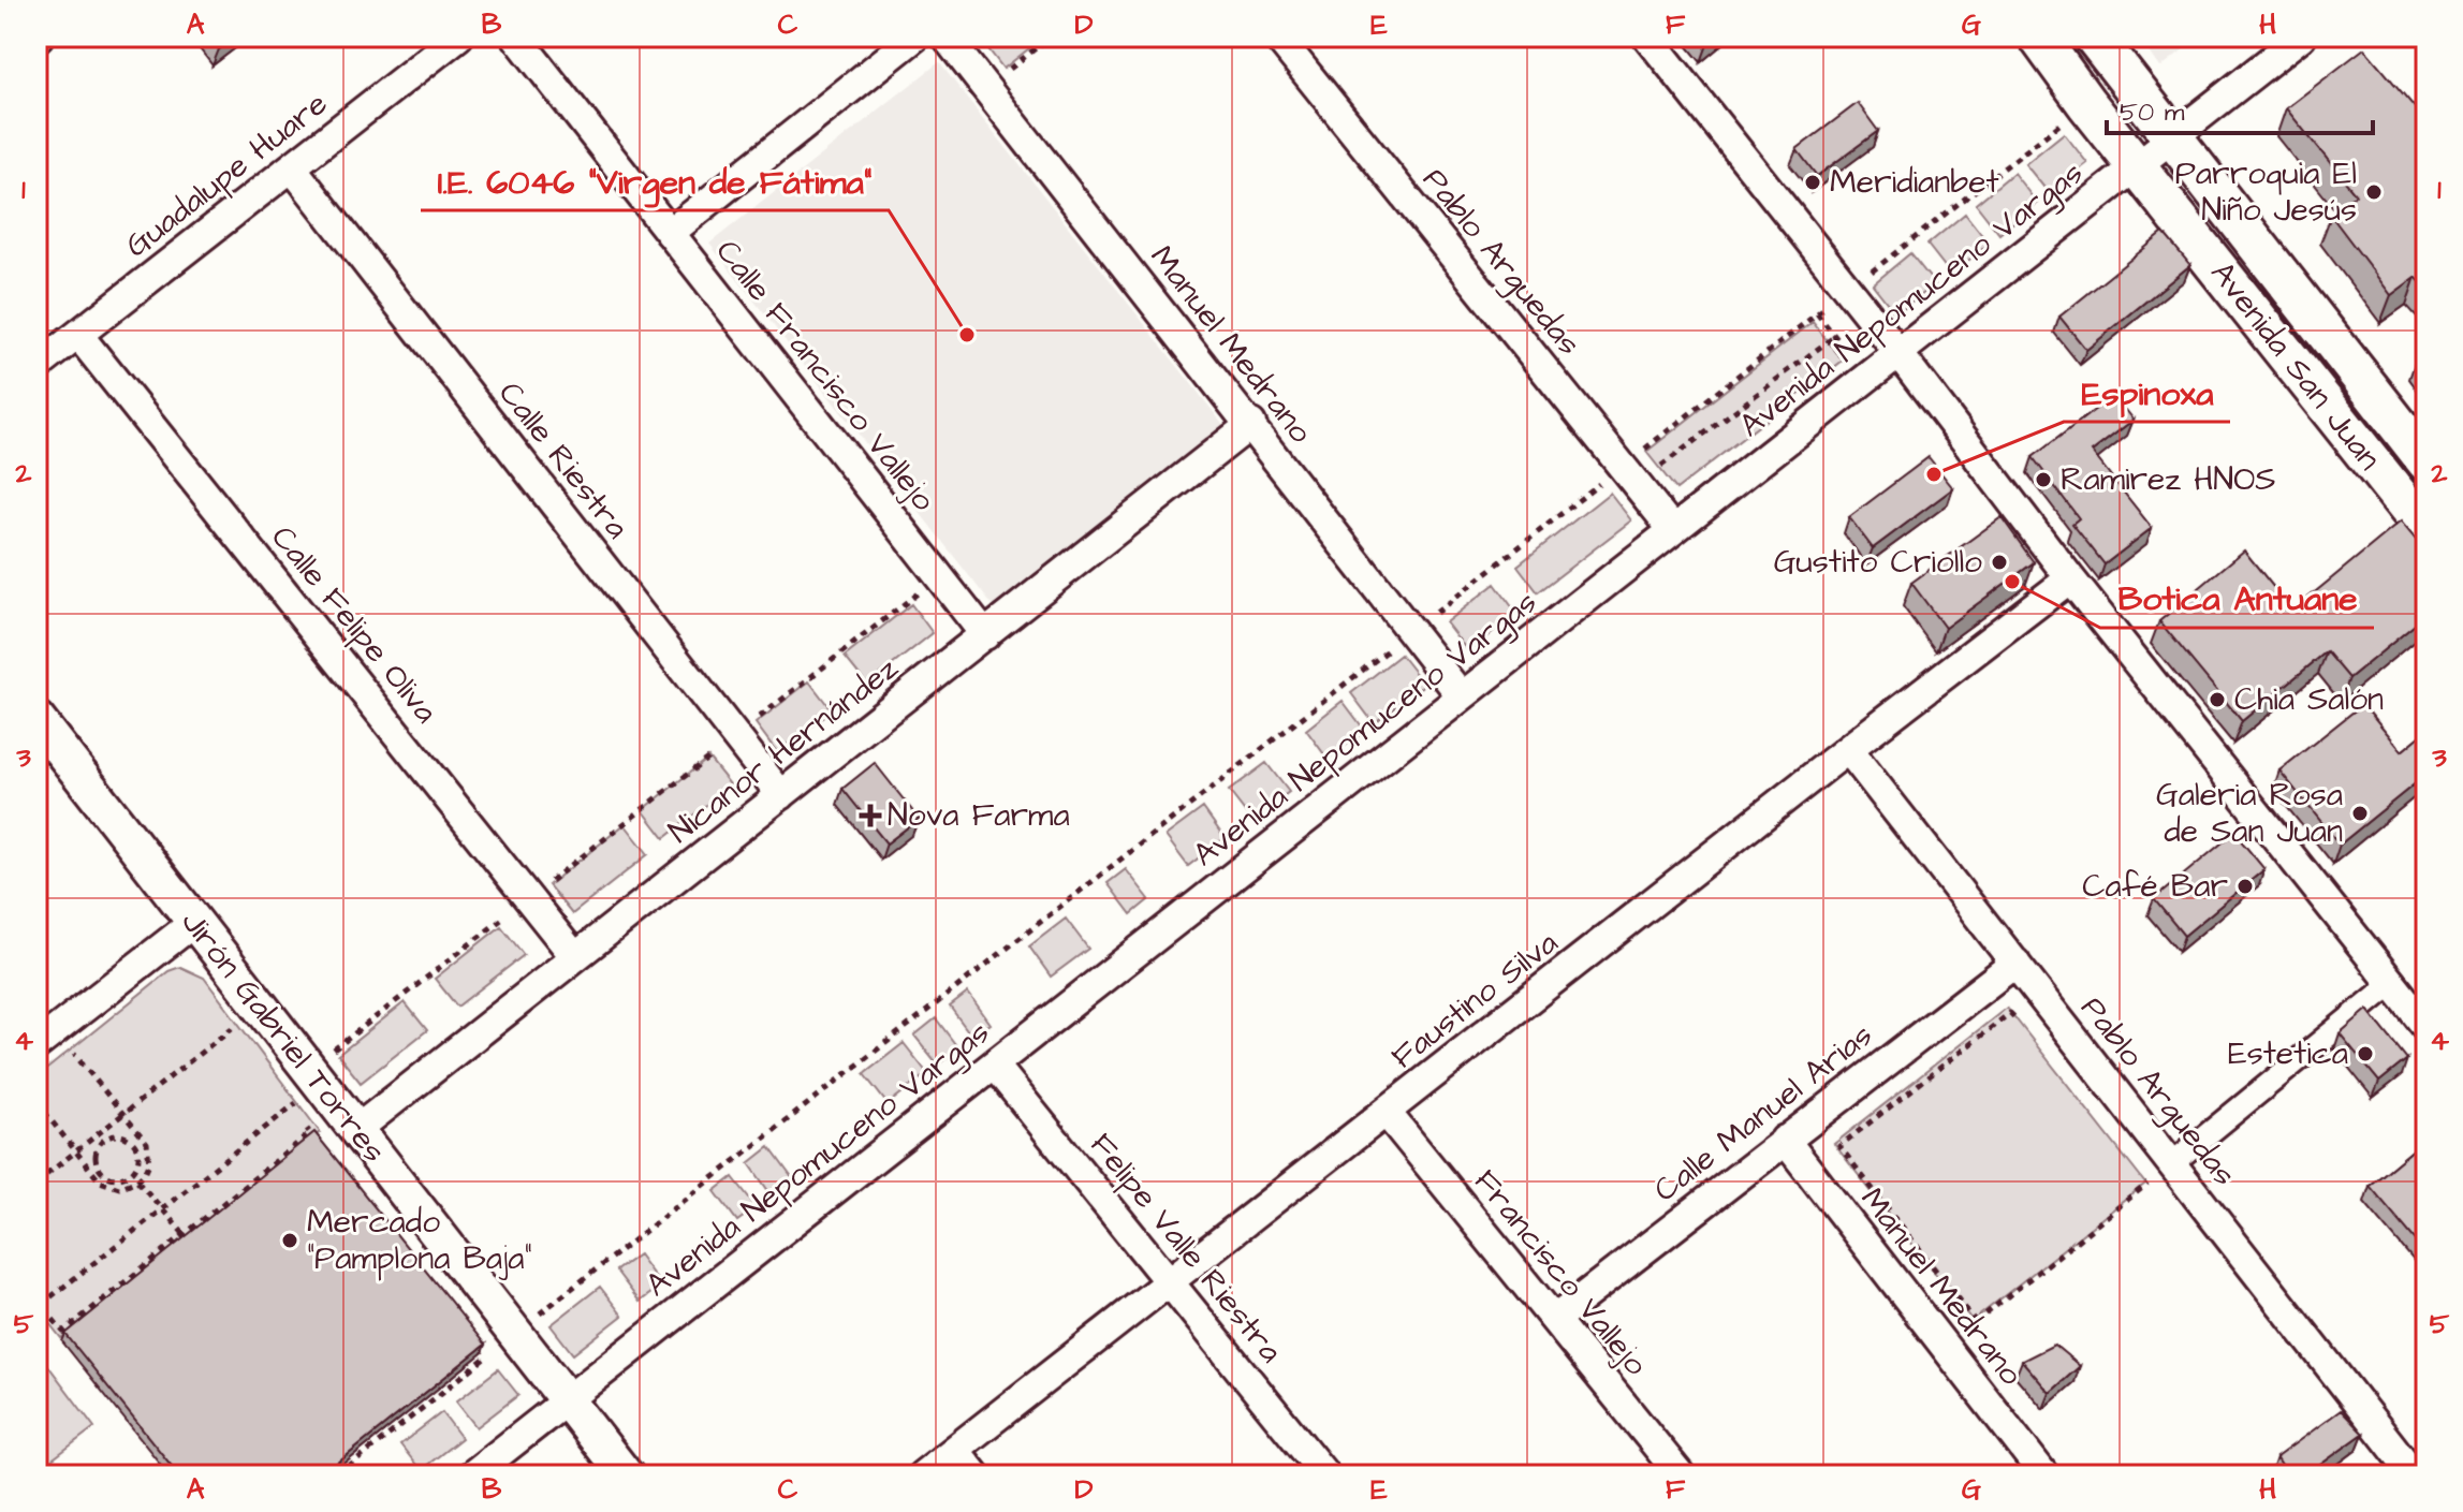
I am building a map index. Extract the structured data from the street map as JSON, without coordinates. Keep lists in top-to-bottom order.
{
  "streets": {
    "main road": ["Avenida San Juan"],
    "street": [
      "Guadalupe Huare",
      "Pablo Arguedas",
      "Avenida Nepomuceno Vargas",
      "Manuel Medrano",
      "Calle Francisco Vallejo",
      "Calle Riestra",
      "Calle Felipe Oliva",
      "Nicanor Hernández",
      "Faustino Silva",
      "Jirón Gabriel Torres",
      "Calle Manuel Arias",
      "Felipe Valle Riestra",
      "Francisco Vallejo"
    ]
  },
  "crossings": [
    ["Guadalupe Huare", "Calle Riestra"],
    ["Guadalupe Huare", "Calle Felipe Oliva"],
    ["Pablo Arguedas", "Avenida Nepomuceno Vargas"],
    ["Pablo Arguedas", "Faustino Silva"],
    ["Pablo Arguedas", "Calle Manuel Arias"],
    ["Avenida Nepomuceno Vargas", "Manuel Medrano"],
    ["Avenida Nepomuceno Vargas", "Avenida San Juan"],
    ["Avenida Nepomuceno Vargas", "Jirón Gabriel Torres"],
    ["Avenida Nepomuceno Vargas", "Felipe Valle Riestra"],
    ["Manuel Medrano", "Nicanor Hernández"],
    ["Manuel Medrano", "Calle Manuel Arias"],
    ["Calle Francisco Vallejo", "Nicanor Hernández"],
    ["Calle Riestra", "Nicanor Hernández"],
    ["Calle Felipe Oliva", "Nicanor Hernández"],
    ["Nicanor Hernández", "Jirón Gabriel Torres"],
    ["Faustino Silva", "Felipe Valle Riestra"],
    ["Faustino Silva", "Francisco Vallejo"],
    ["Calle Manuel Arias", "Francisco Vallejo"]
  ],
  "places": {
    "other": [
      "Meridianbet",
      "Parroquia El Niño Jesús",
      "I.E. 6046 \"Virgen de Fátima\"",
      "Espinoxa",
      "Ramirez HNOS",
      "Gustito Criollo",
      "Botica Antuane",
      "Chia Salón",
      "Galeria Rosa de San Juan",
      "Café Bar",
      "Estetica",
      "Mercado \"Pamplona Baja\""
    ],
    "health": ["Nova Farma"]
  },
  "scale_bar": "50 m",
  "grid": {
    "columns": [
      "A",
      "B",
      "C",
      "D",
      "E",
      "F",
      "G",
      "H"
    ],
    "rows": [
      "1",
      "2",
      "3",
      "4",
      "5"
    ]
  }
}
